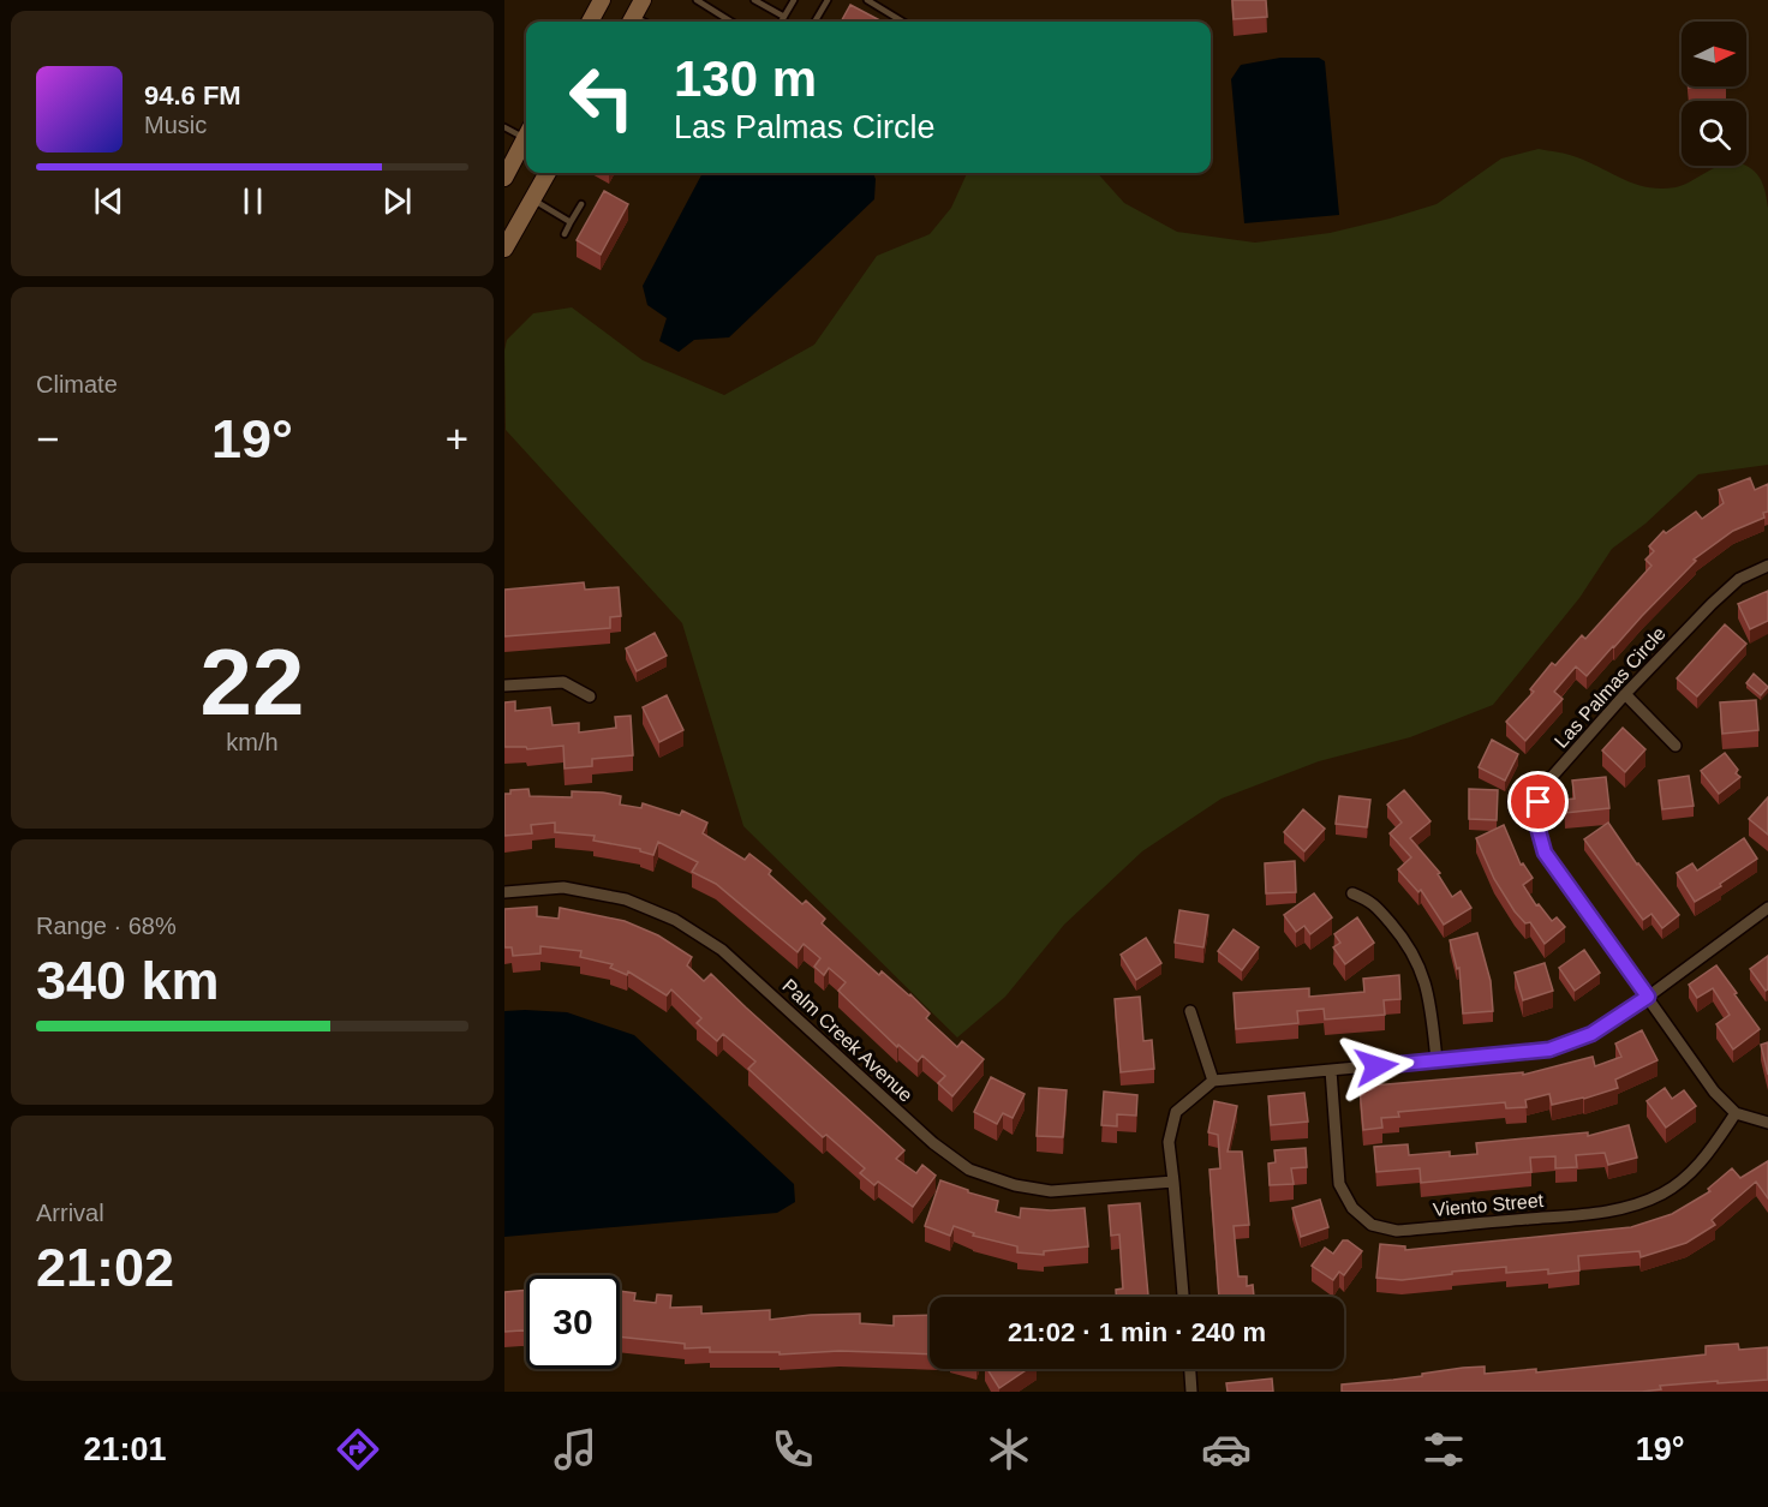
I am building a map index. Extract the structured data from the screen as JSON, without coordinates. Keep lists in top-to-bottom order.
{
  "streets": {
    "street": ["Las Palmas Circle", "Palm Creek Avenue", "Viento Street"]
  },
  "crossings": [
    ["Las Palmas Circle", "Viento Street"]
  ],
  "north": "right",
  "page": {
    "turn": ["130 m", "Las Palmas Circle"],
    "song": ["94.6 FM", "Music"],
    "tile": [
      "Climate",
      ["22", "km/h"],
      ["Range · 68%", "340 km"],
      ["Arrival", "21:02"]
    ],
    "heat": ["−", "19°", "+"],
    "limit": "30",
    "trip": "21:02 · 1 min · 240 m",
    "tabs": ["21:01", "19°"]
  }
}
